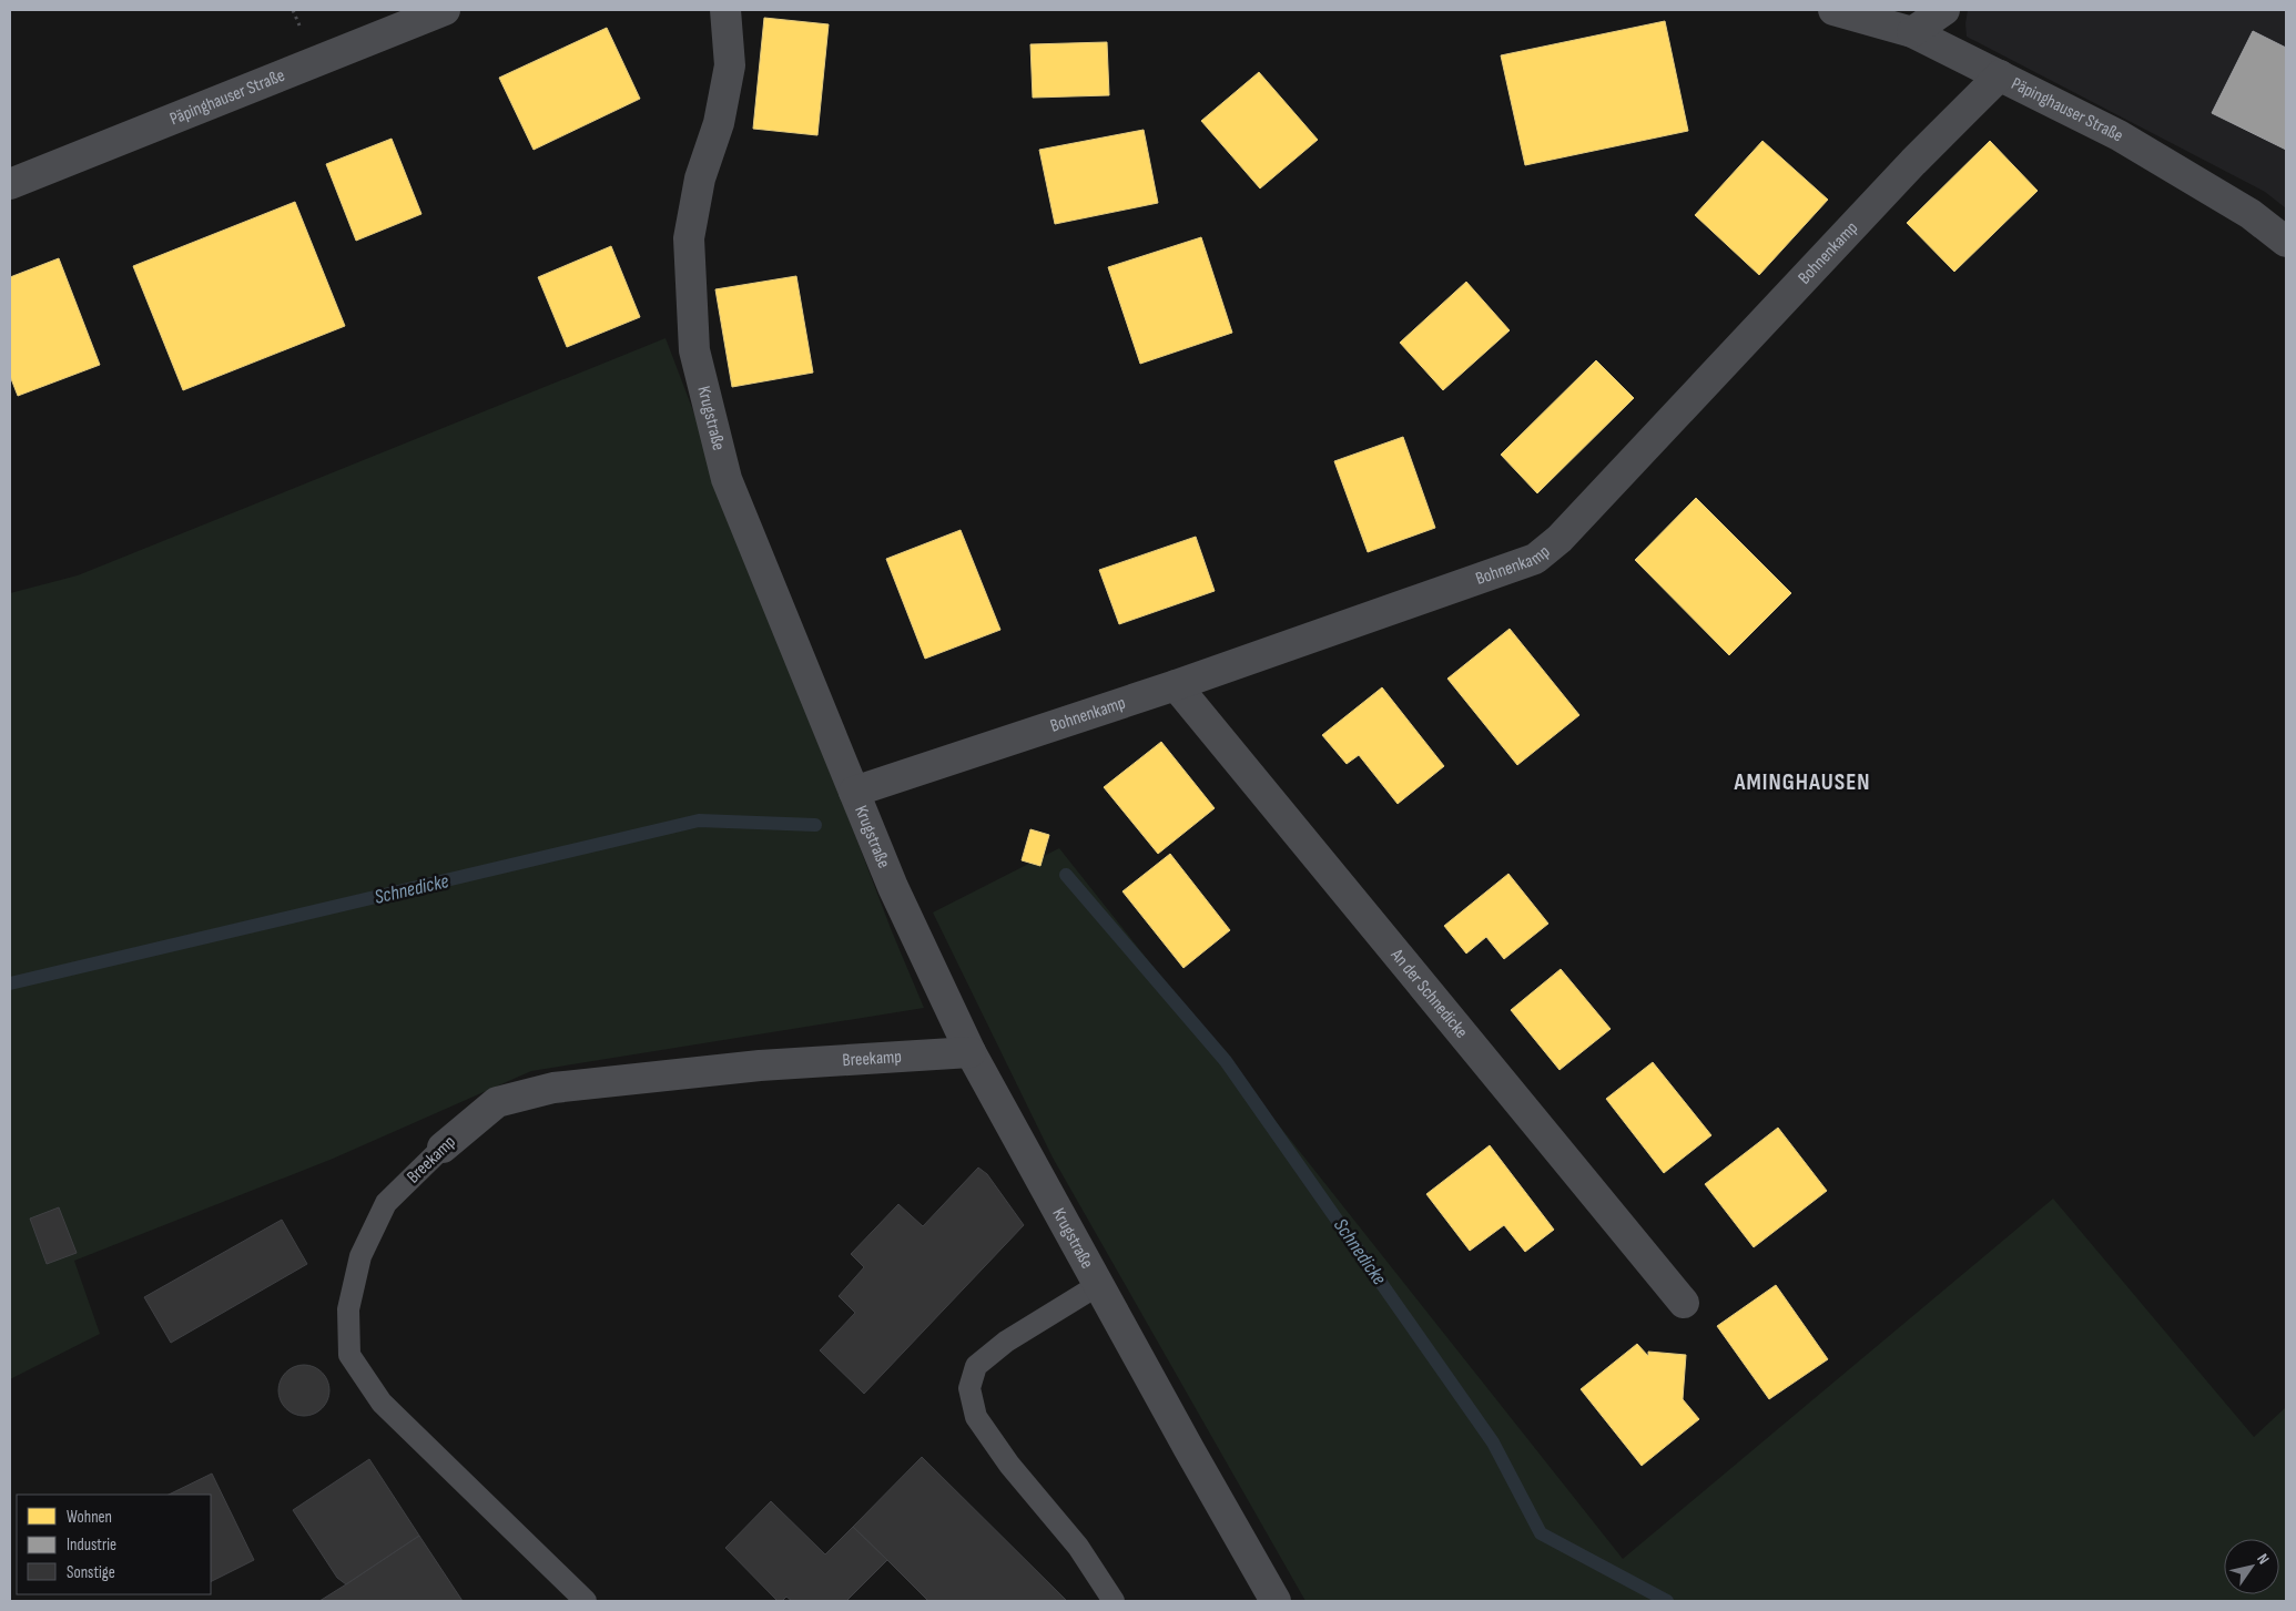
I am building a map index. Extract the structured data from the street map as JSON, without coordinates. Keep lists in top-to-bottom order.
{
  "streets": {
    "street": [
      "Päpinghauser Straße",
      "Bohnenkamp",
      "Krugstraße",
      "An der Schnedicke",
      "Breekamp"
    ]
  },
  "crossings": [
    ["Päpinghauser Straße", "Bohnenkamp"],
    ["Bohnenkamp", "Krugstraße"],
    ["Bohnenkamp", "An der Schnedicke"],
    ["Krugstraße", "Breekamp"]
  ],
  "districts": ["AMINGHAUSEN"],
  "water": ["Schnedicke"],
  "legend": ["Wohnen", "Industrie", "Sonstige"],
  "north": "top right"
}
